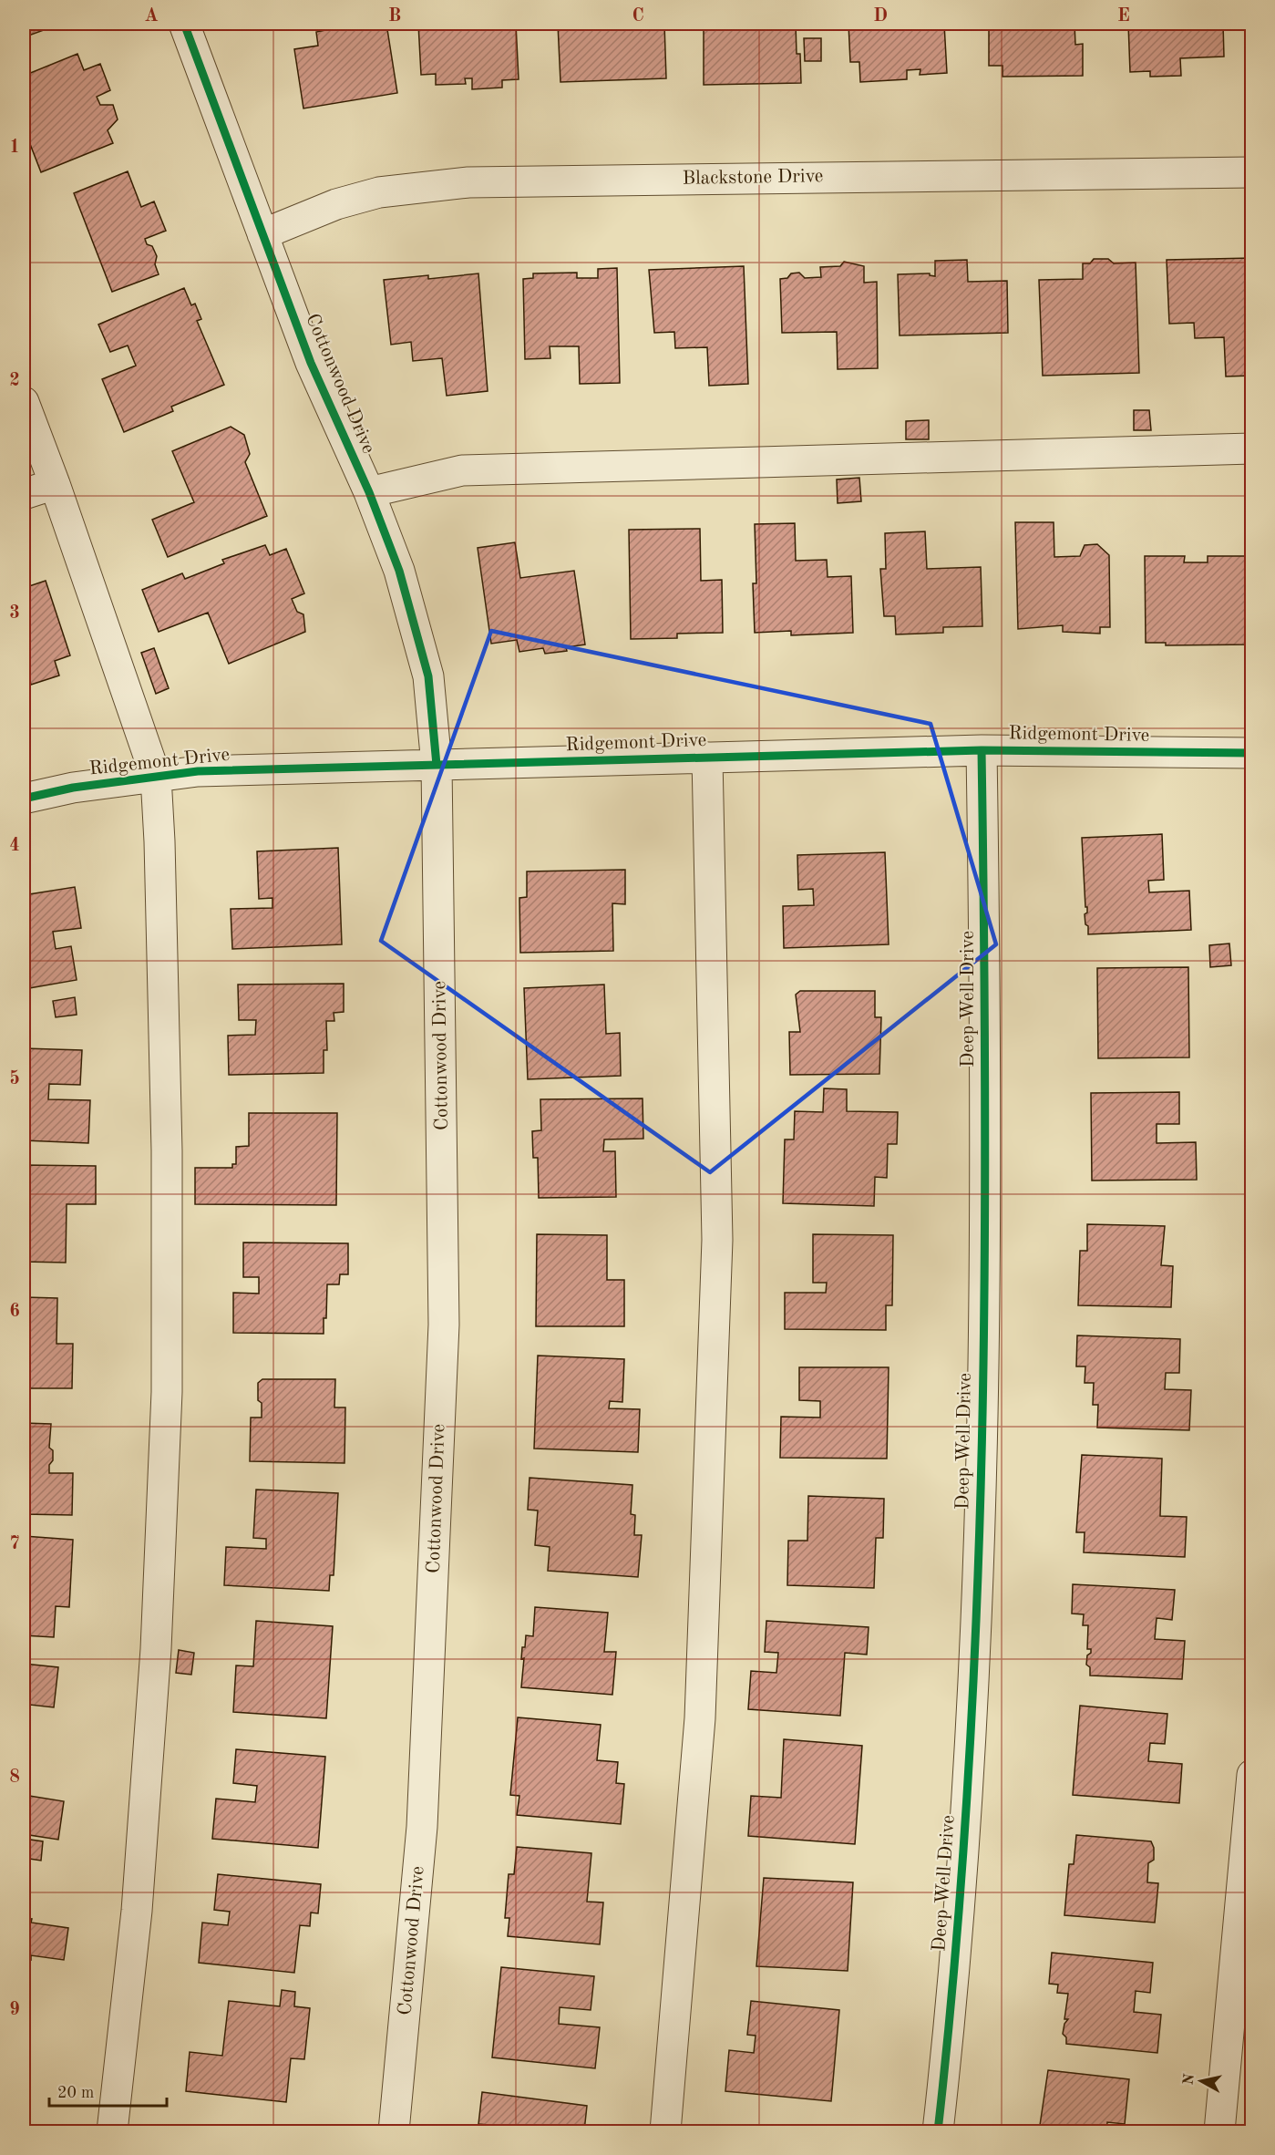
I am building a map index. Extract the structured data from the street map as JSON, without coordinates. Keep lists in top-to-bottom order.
{
  "streets": {
    "street": [
      "Blackstone Drive",
      "Cottonwood Drive",
      "Ridgemont Drive",
      "Deep Well Drive"
    ]
  },
  "crossings": [
    ["Blackstone Drive", "Cottonwood Drive"],
    ["Cottonwood Drive", "Ridgemont Drive"],
    ["Ridgemont Drive", "Deep Well Drive"]
  ],
  "scale_bar": "20 m",
  "north": "left",
  "grid": {
    "columns": [
      "A",
      "B",
      "C",
      "D",
      "E"
    ],
    "rows": [
      "1",
      "2",
      "3",
      "4",
      "5",
      "6",
      "7",
      "8",
      "9"
    ]
  }
}
